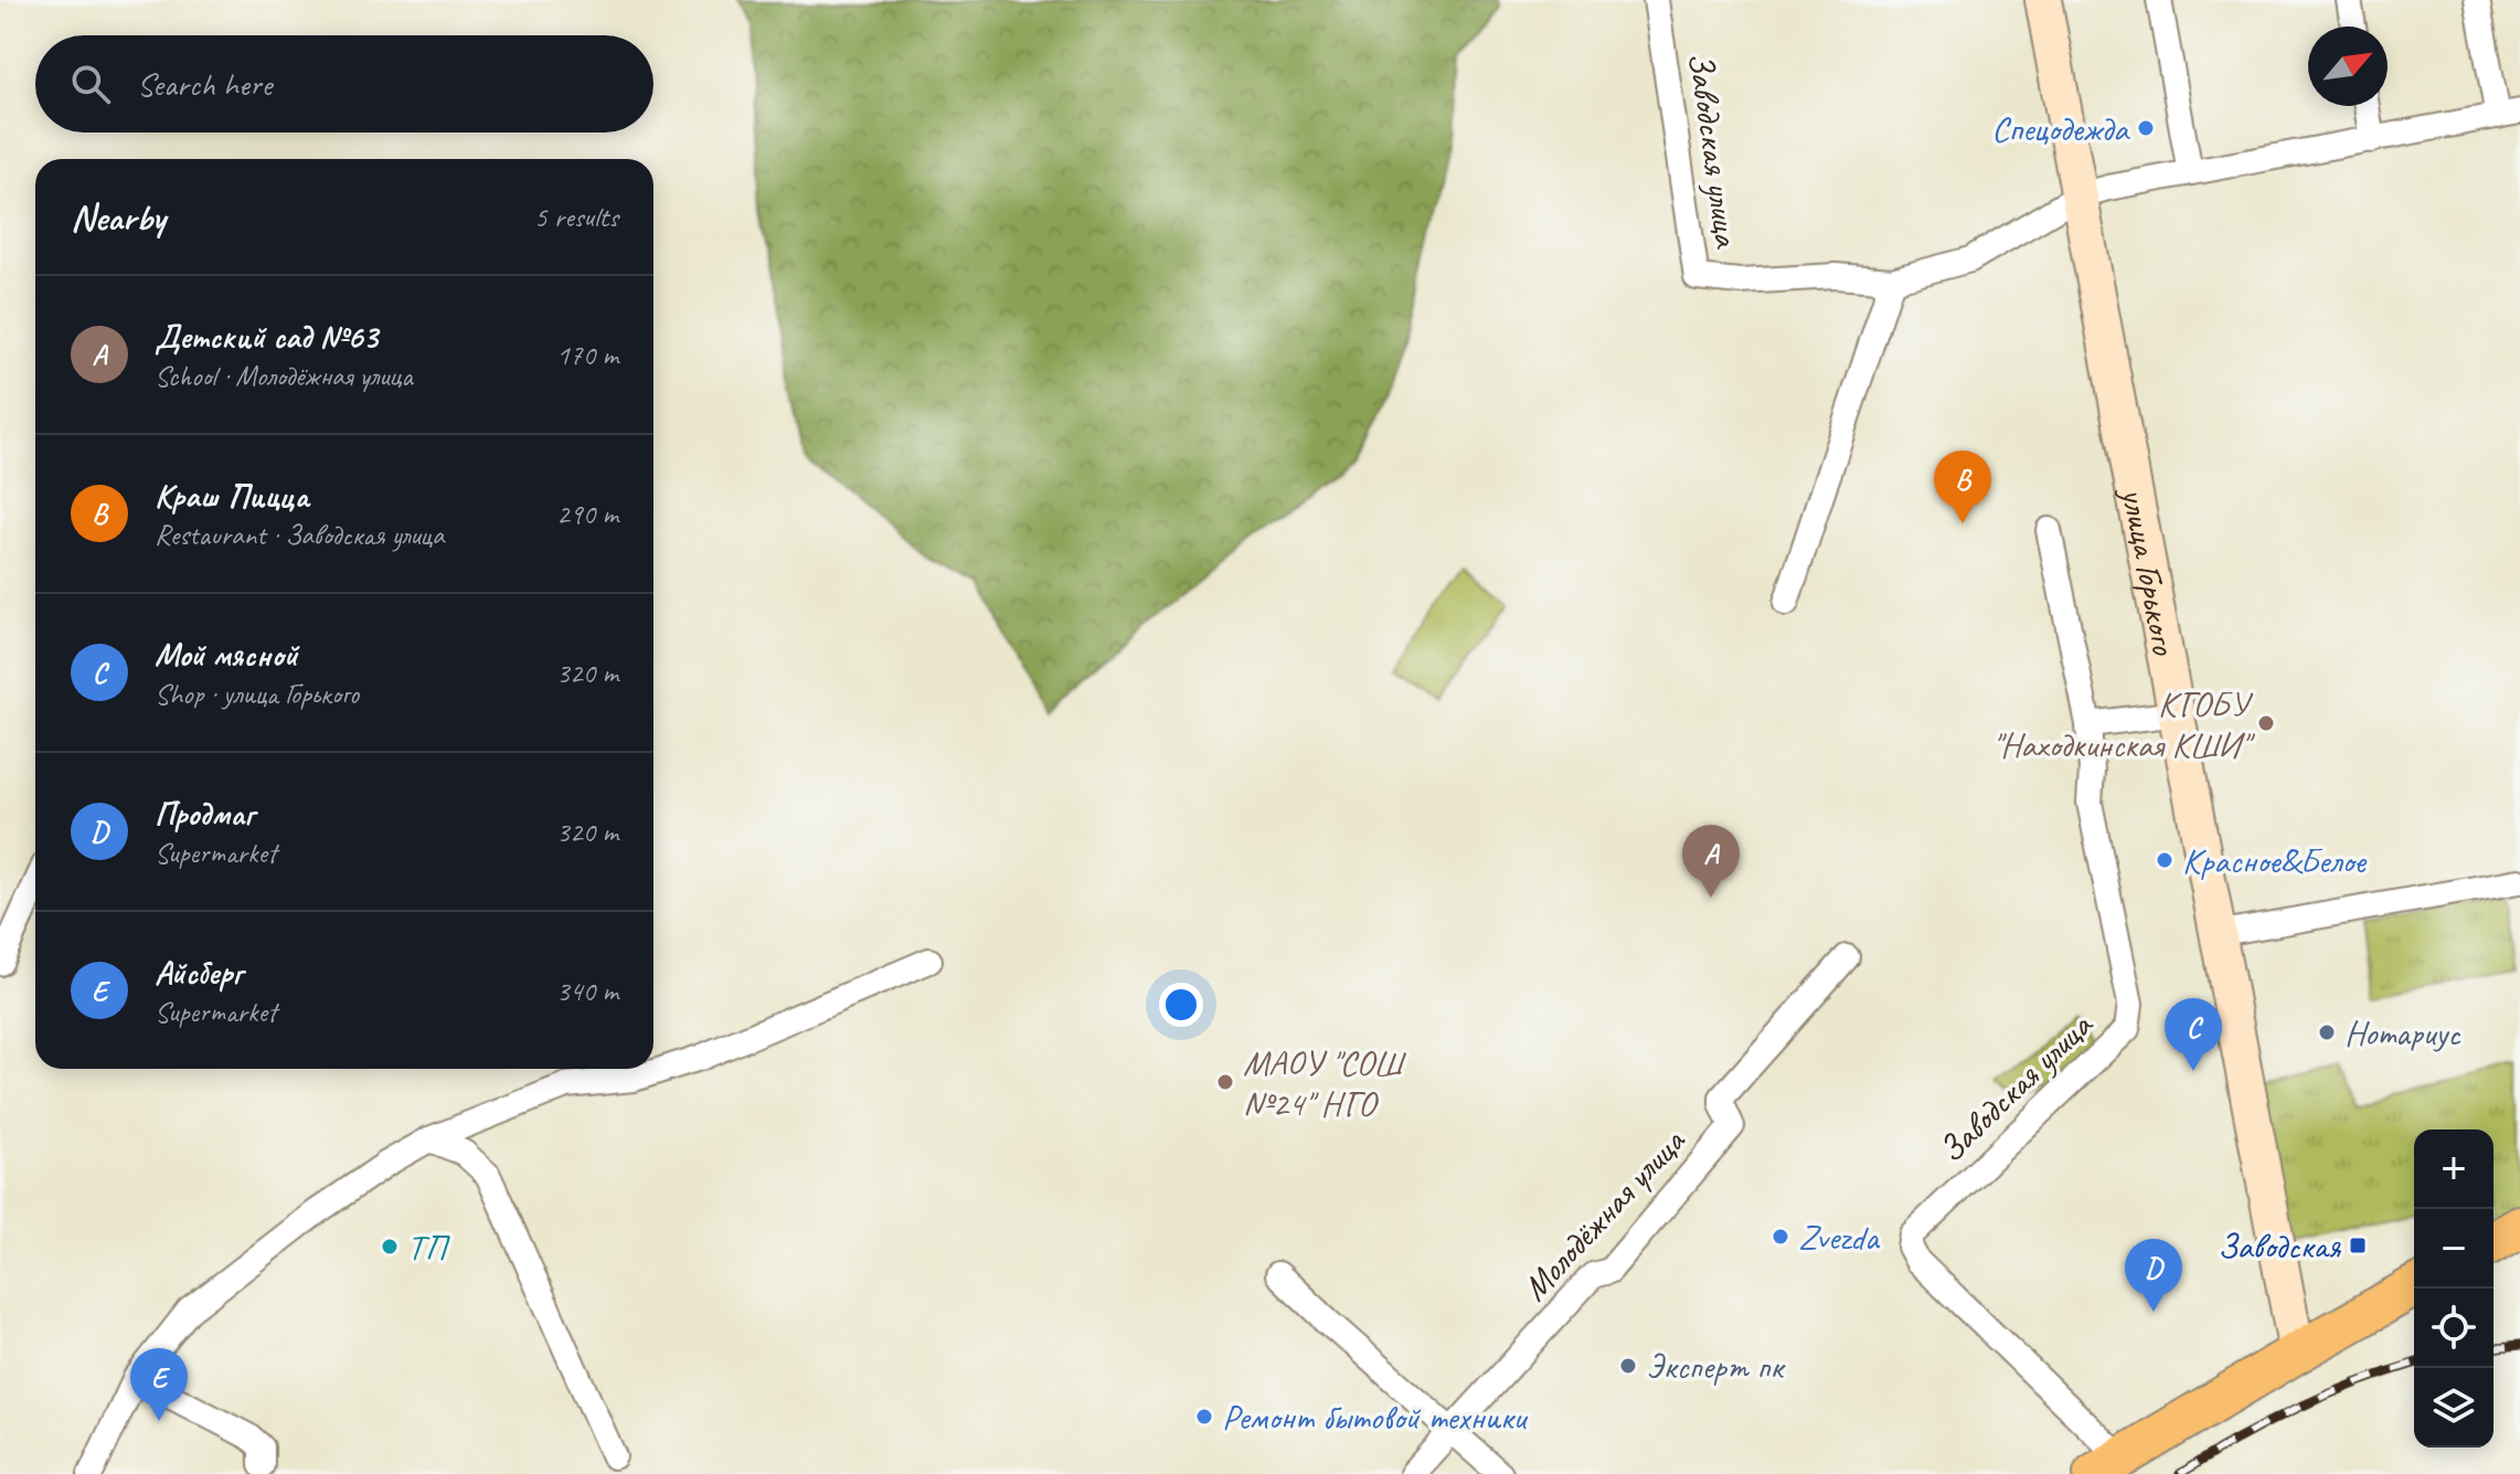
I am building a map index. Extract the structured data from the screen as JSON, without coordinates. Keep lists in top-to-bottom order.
{
  "streets": {
    "main road": ["улица Горького"],
    "street": ["Заводская улица", "Молодёжная улица"]
  },
  "crossings": [
    ["Заводская улица", "улица Горького"]
  ],
  "places": {
    "other": [
      "Спецодежда",
      "КГОБУ \"Находкинская КШИ\"",
      "Красное&Белое",
      "Нотариус",
      "МАОУ \"СОШ №24\" НГО",
      "Zvezda",
      "ТП",
      "Эксперт пк",
      "Ремонт бытовой техники"
    ],
    "transit": ["Заводская"]
  },
  "north": "top right",
  "page": {
    "search": "Search here",
    "heading": ["Nearby", "5 results"],
    "list": [
      {
        "mark": "A",
        "name": "Детский сад №63",
        "note": "School · Молодёжная улица",
        "value": "170 m"
      },
      {
        "mark": "B",
        "name": "Краш Пицца",
        "note": "Restaurant · Заводская улица",
        "value": "290 m"
      },
      {
        "mark": "C",
        "name": "Мой мясной",
        "note": "Shop · улица Горького",
        "value": "320 m"
      },
      {
        "mark": "D",
        "name": "Продмаг",
        "note": "Supermarket",
        "value": "320 m"
      },
      {
        "mark": "E",
        "name": "Айсберг",
        "note": "Supermarket",
        "value": "340 m"
      }
    ],
    "pins": [
      "B",
      "A",
      "C",
      "D",
      "E"
    ],
    "map_buttons": ["+", "−"]
  }
}
